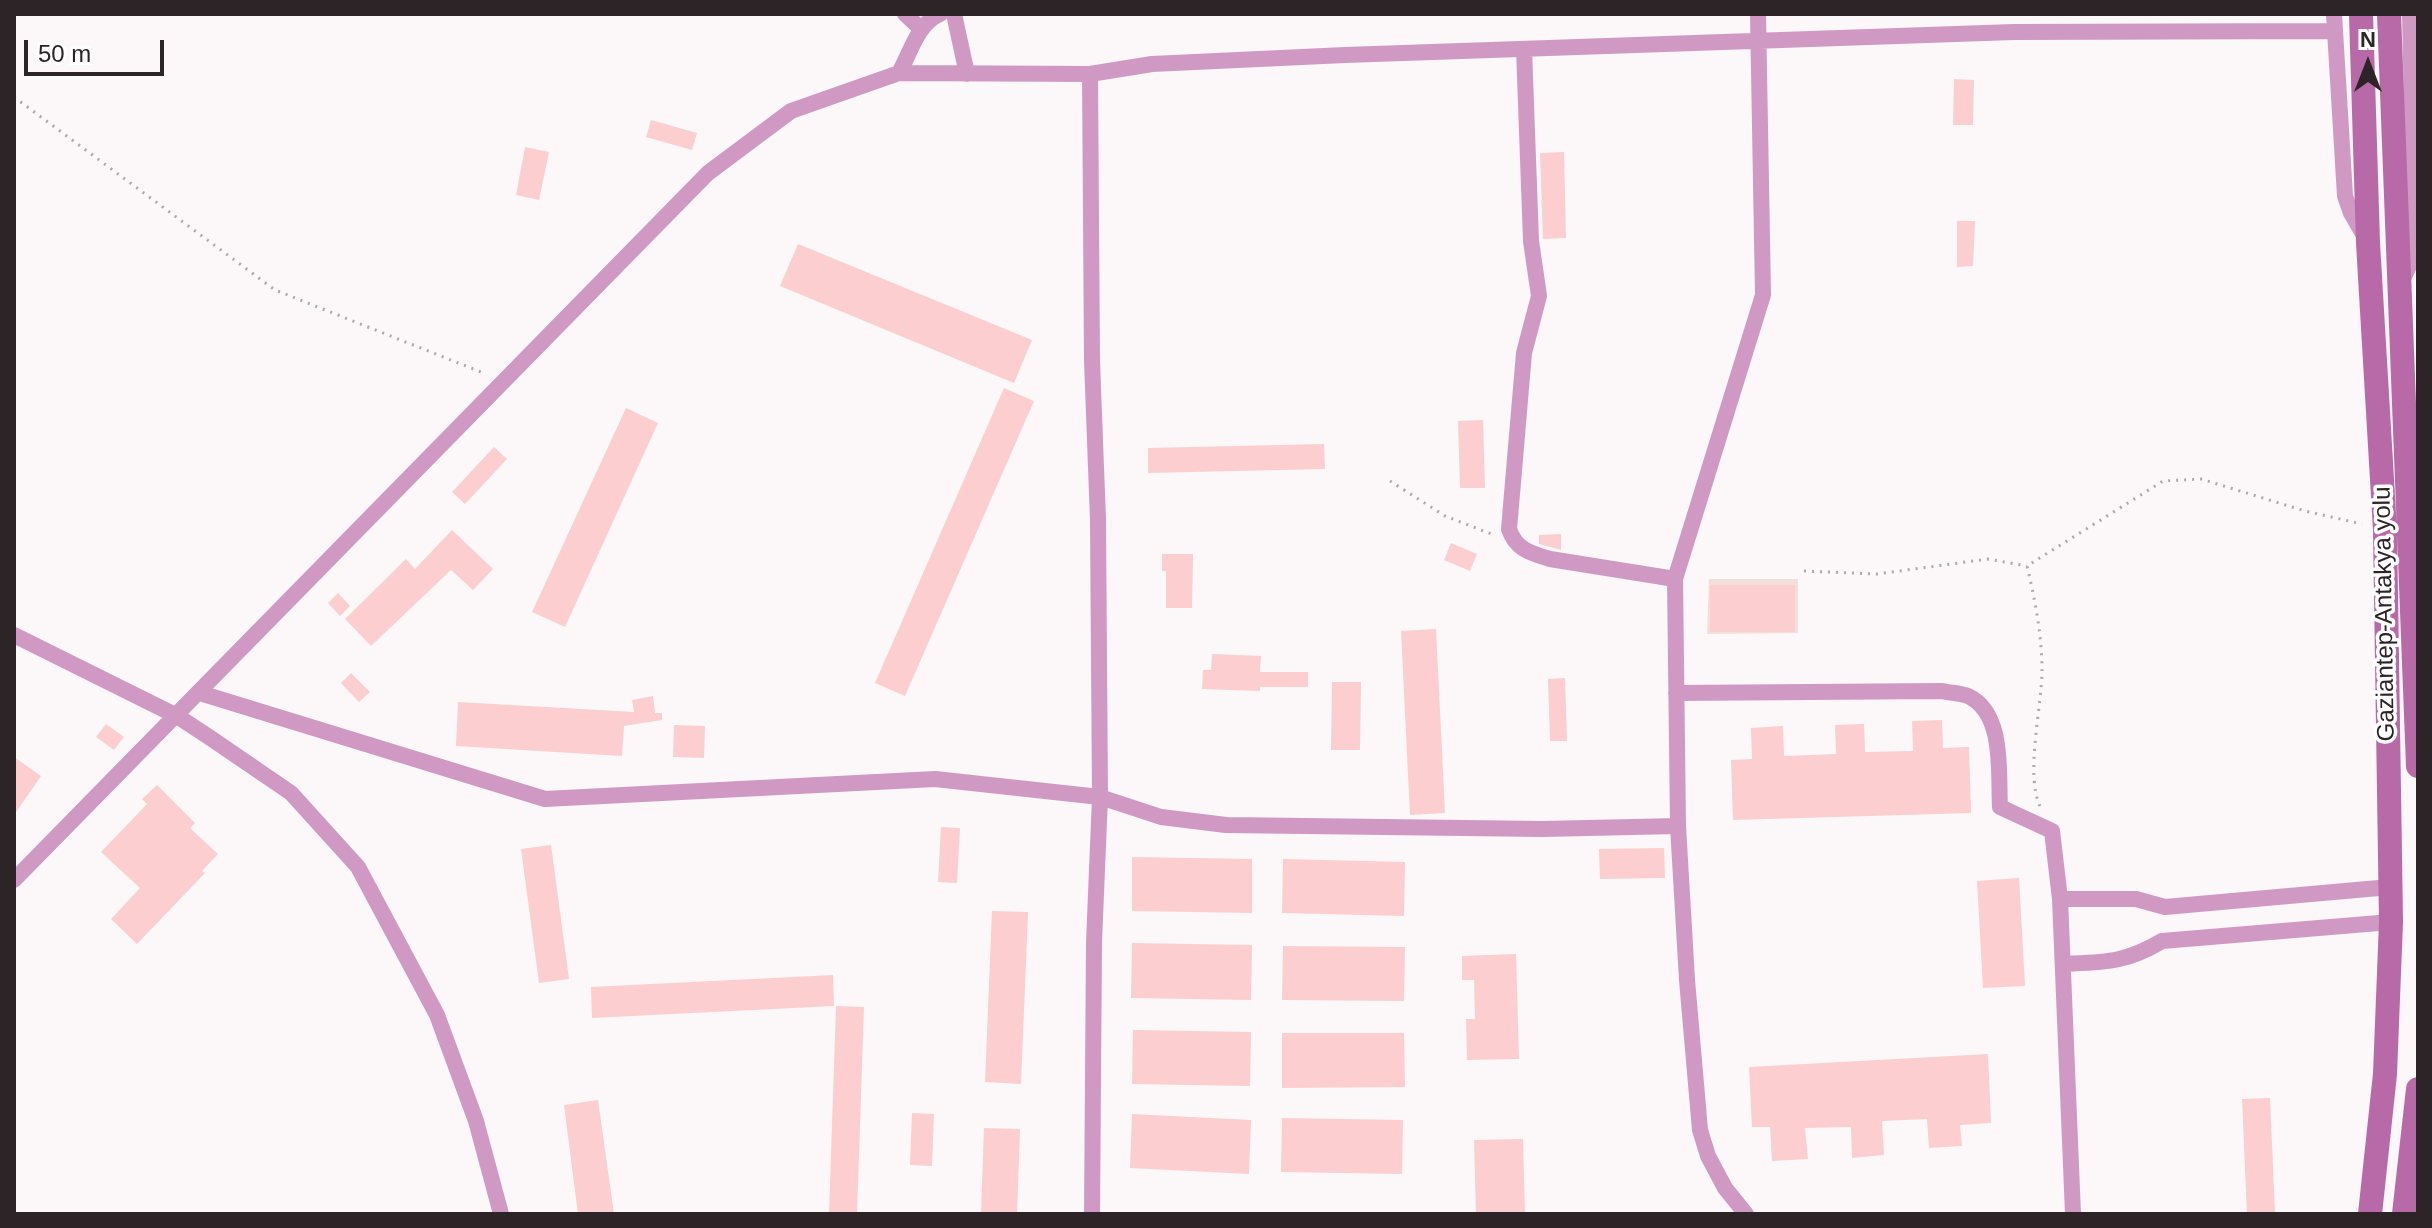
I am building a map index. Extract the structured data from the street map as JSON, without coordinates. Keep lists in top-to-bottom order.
{
  "streets": {
    "main road": ["Gaziantep-Antakya yolu"]
  },
  "scale_bar": "50 m",
  "north": "top"
}
